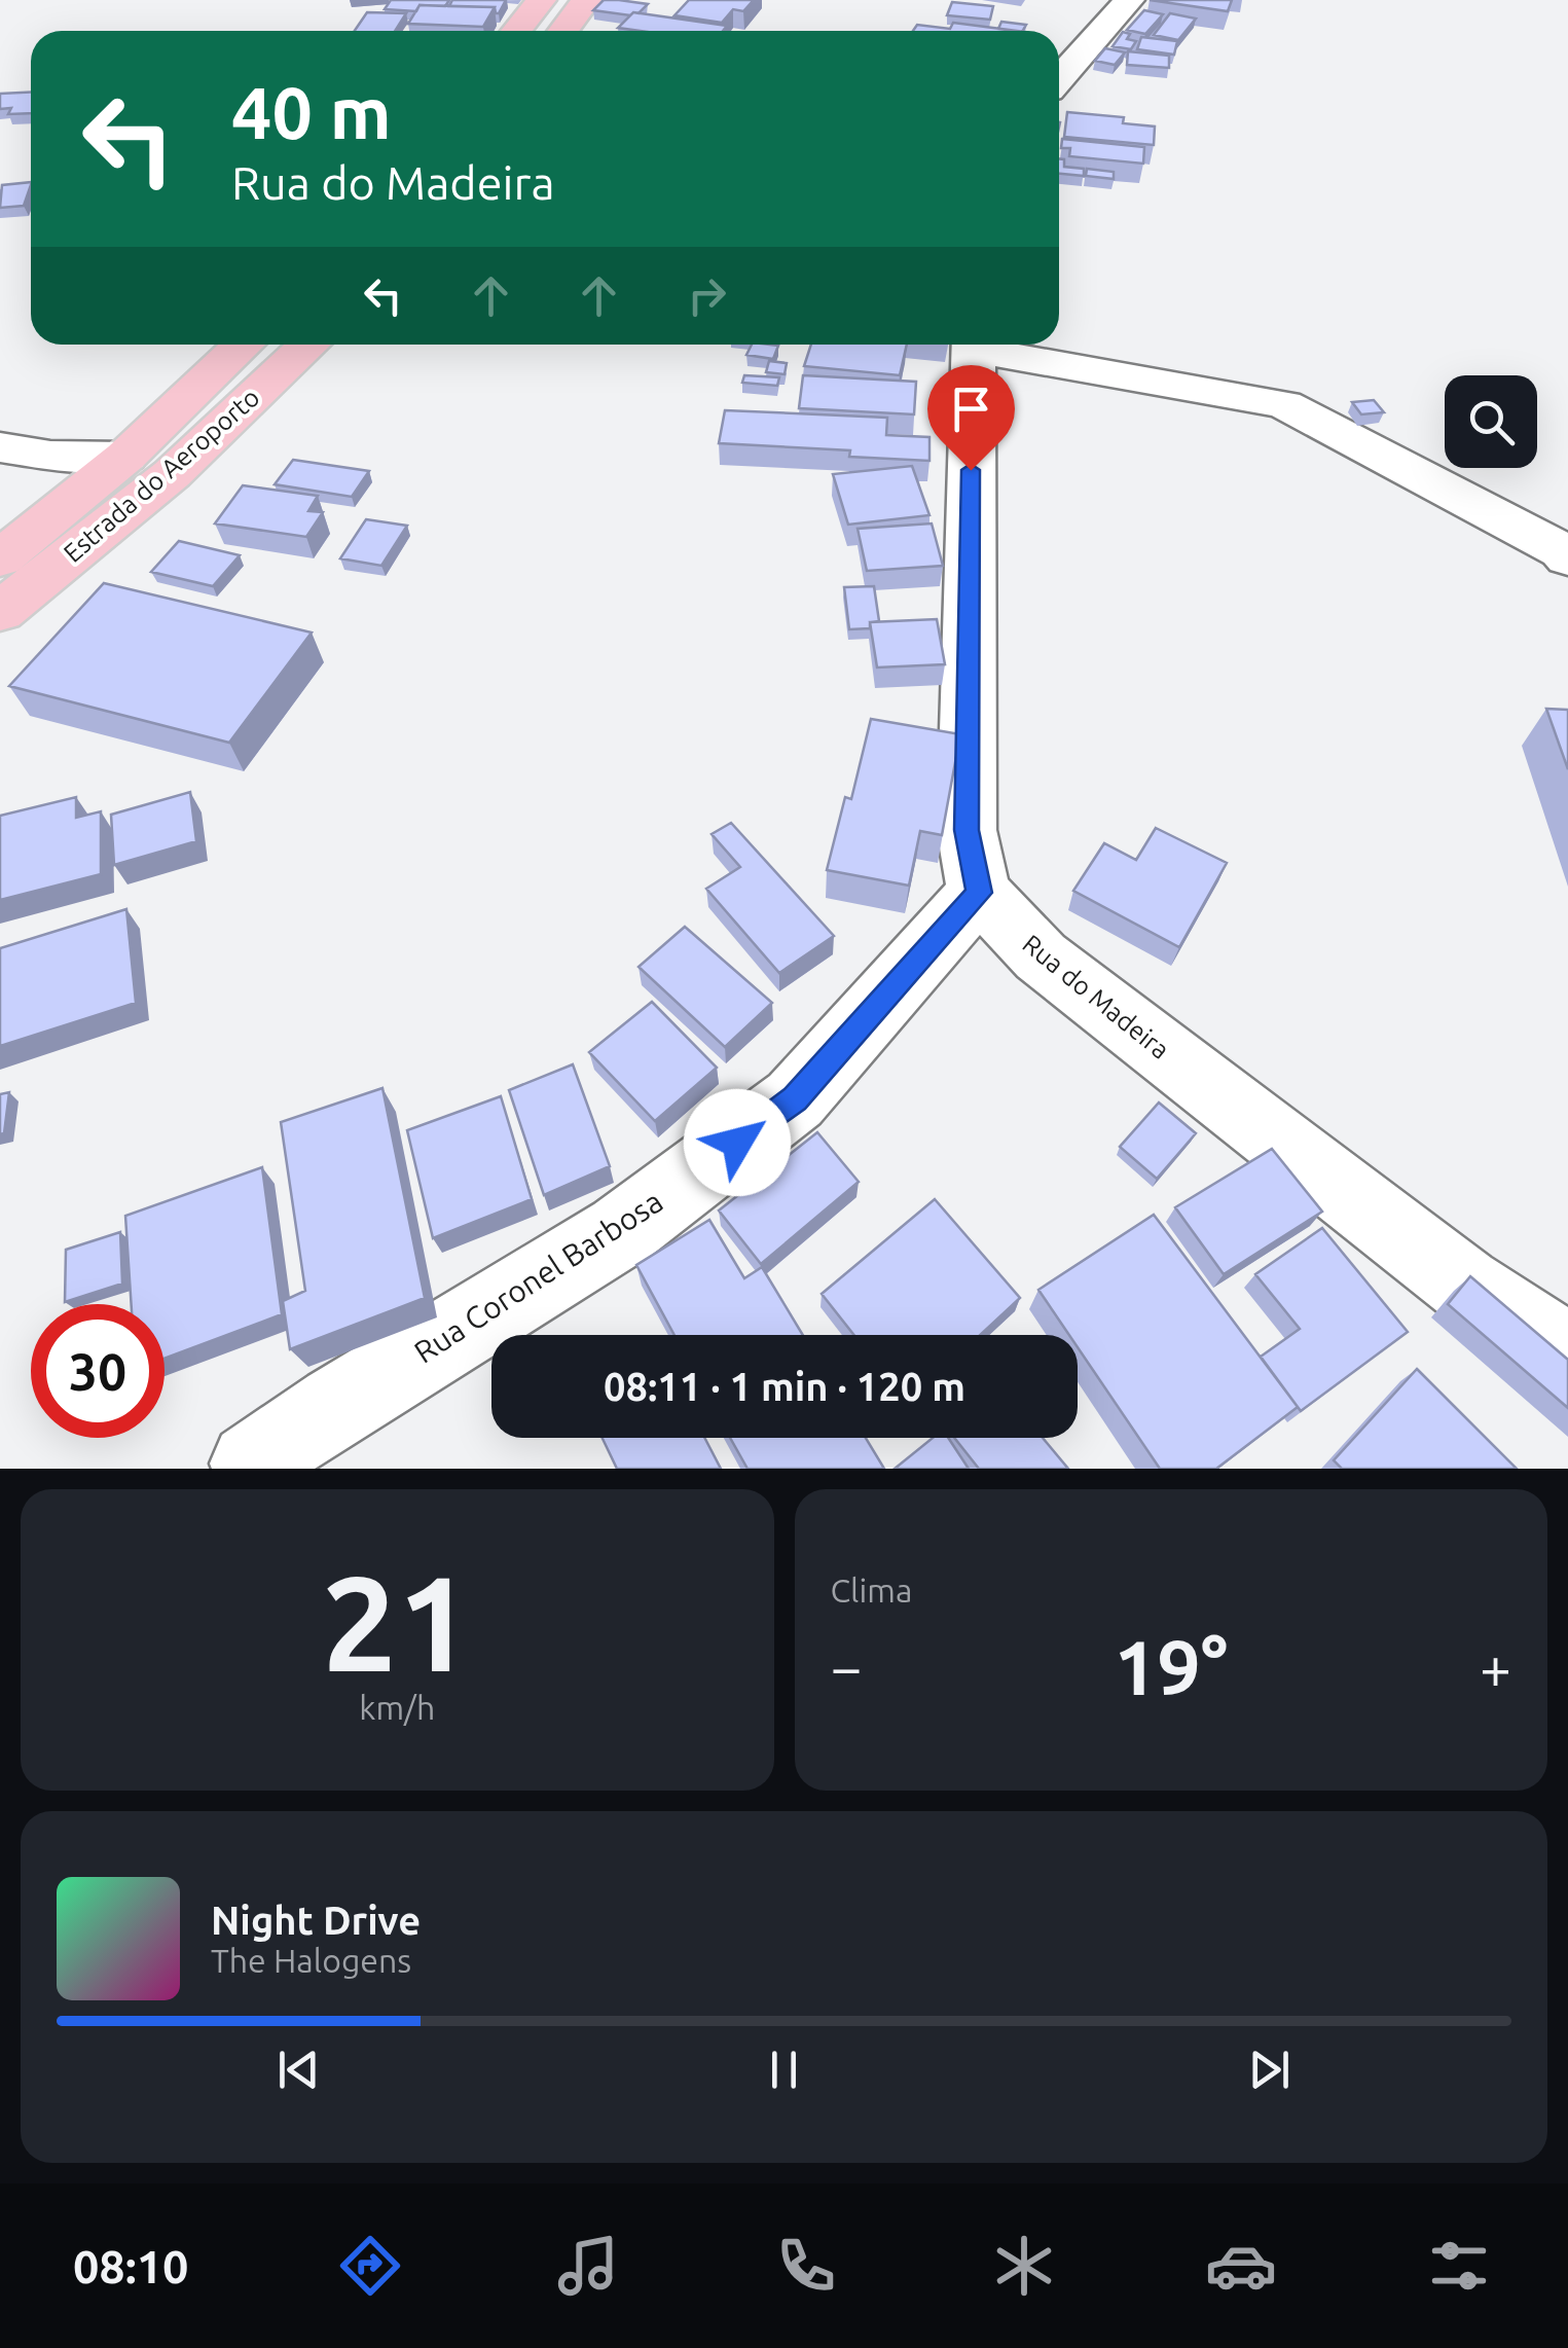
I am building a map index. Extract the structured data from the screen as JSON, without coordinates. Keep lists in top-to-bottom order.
{
  "streets": {
    "main road": ["Estrada do Aeroporto"],
    "street": ["Rua do Madeira", "Rua Coronel Barbosa"]
  },
  "crossings": [
    ["Rua do Madeira", "Rua Coronel Barbosa"]
  ],
  "page": {
    "turn": ["40 m", "Rua do Madeira"],
    "limit": "30",
    "trip": "08:11 · 1 min · 120 m",
    "tile": [
      ["21", "km/h"],
      "Clima"
    ],
    "heat": ["−", "19°", "+"],
    "song": ["Night Drive", "The Halogens"],
    "tabs": "08:10"
  }
}
